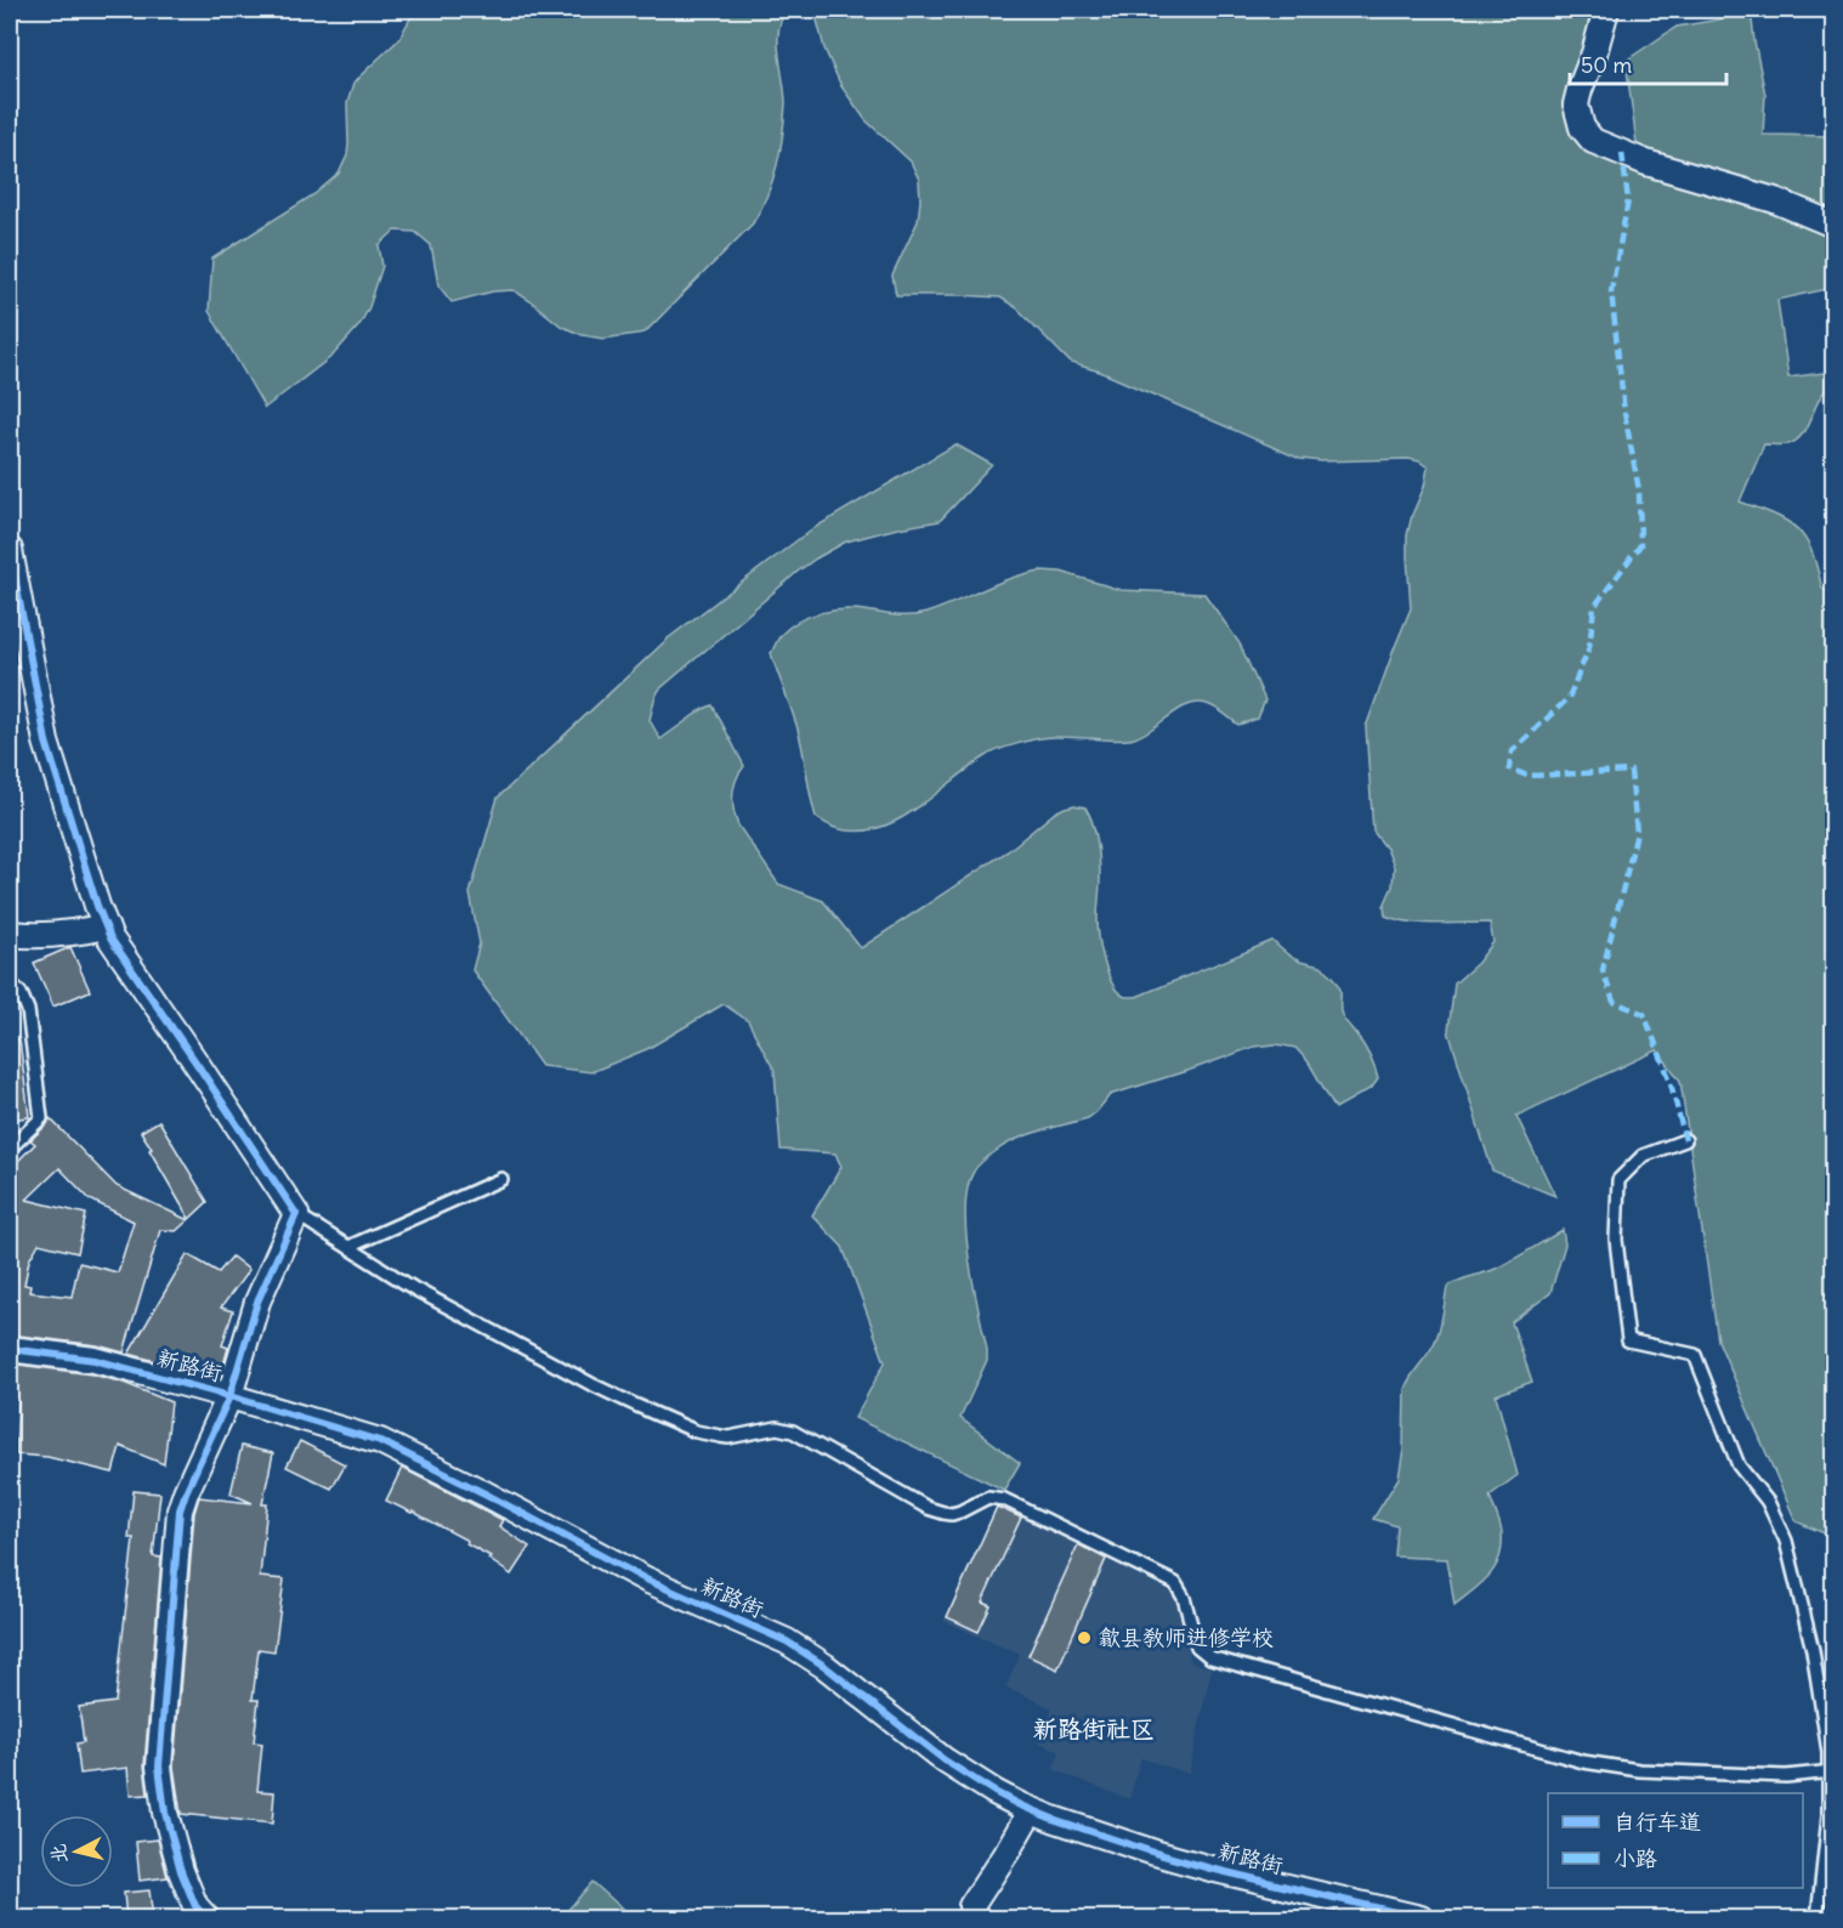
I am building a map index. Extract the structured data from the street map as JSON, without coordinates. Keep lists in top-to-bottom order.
{
  "streets": {
    "street": ["新路街"]
  },
  "districts": ["新路街社区"],
  "places": ["歙县教师进修学校"],
  "legend": ["自行车道", "小路"],
  "scale_bar": "50 m",
  "north": "left"
}
